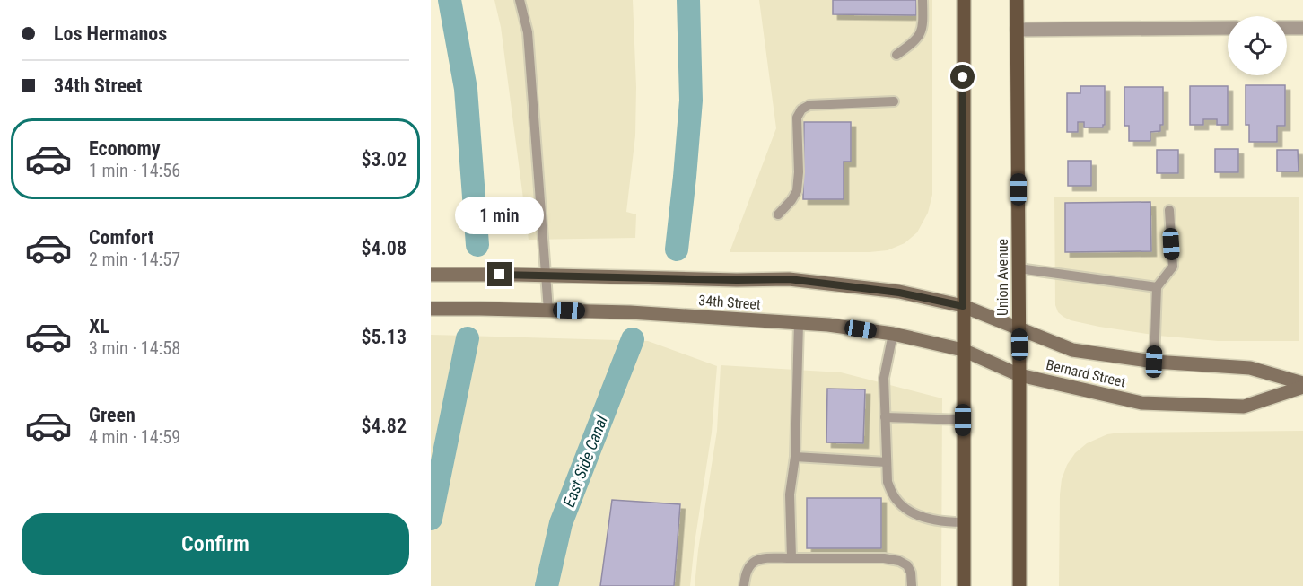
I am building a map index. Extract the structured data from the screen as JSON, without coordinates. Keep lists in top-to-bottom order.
{
  "streets": {
    "main road": ["Union Avenue"],
    "street": ["34th Street", "Bernard Street"]
  },
  "crossings": [
    ["Union Avenue", "34th Street"],
    ["Union Avenue", "Bernard Street"],
    ["34th Street", "Bernard Street"]
  ],
  "water": ["East Side Canal"],
  "page": {
    "banner": ["Los Hermanos", "34th Street"],
    "list": [
      {
        "name": "Economy",
        "note": "1 min · 14:56",
        "value": "$3.02"
      },
      {
        "name": "Comfort",
        "note": "2 min · 14:57",
        "value": "$4.08"
      },
      {
        "name": "XL",
        "note": "3 min · 14:58",
        "value": "$5.13"
      },
      {
        "name": "Green",
        "note": "4 min · 14:59",
        "value": "$4.82"
      }
    ],
    "bubble": "1 min",
    "buttons": "Confirm"
  }
}
